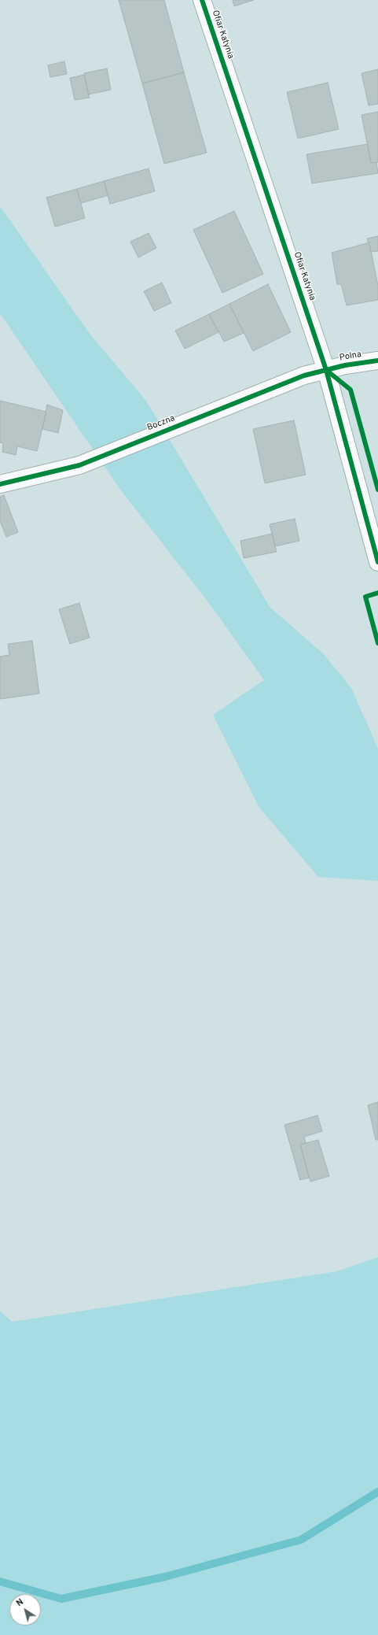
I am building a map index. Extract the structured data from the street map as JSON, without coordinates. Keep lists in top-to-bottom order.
{
  "streets": {
    "street": ["Ofiar Katynia", "Polna", "Boczna"]
  },
  "crossings": [
    ["Ofiar Katynia", "Polna"],
    ["Ofiar Katynia", "Boczna"],
    ["Polna", "Boczna"]
  ],
  "north": "top left"
}
